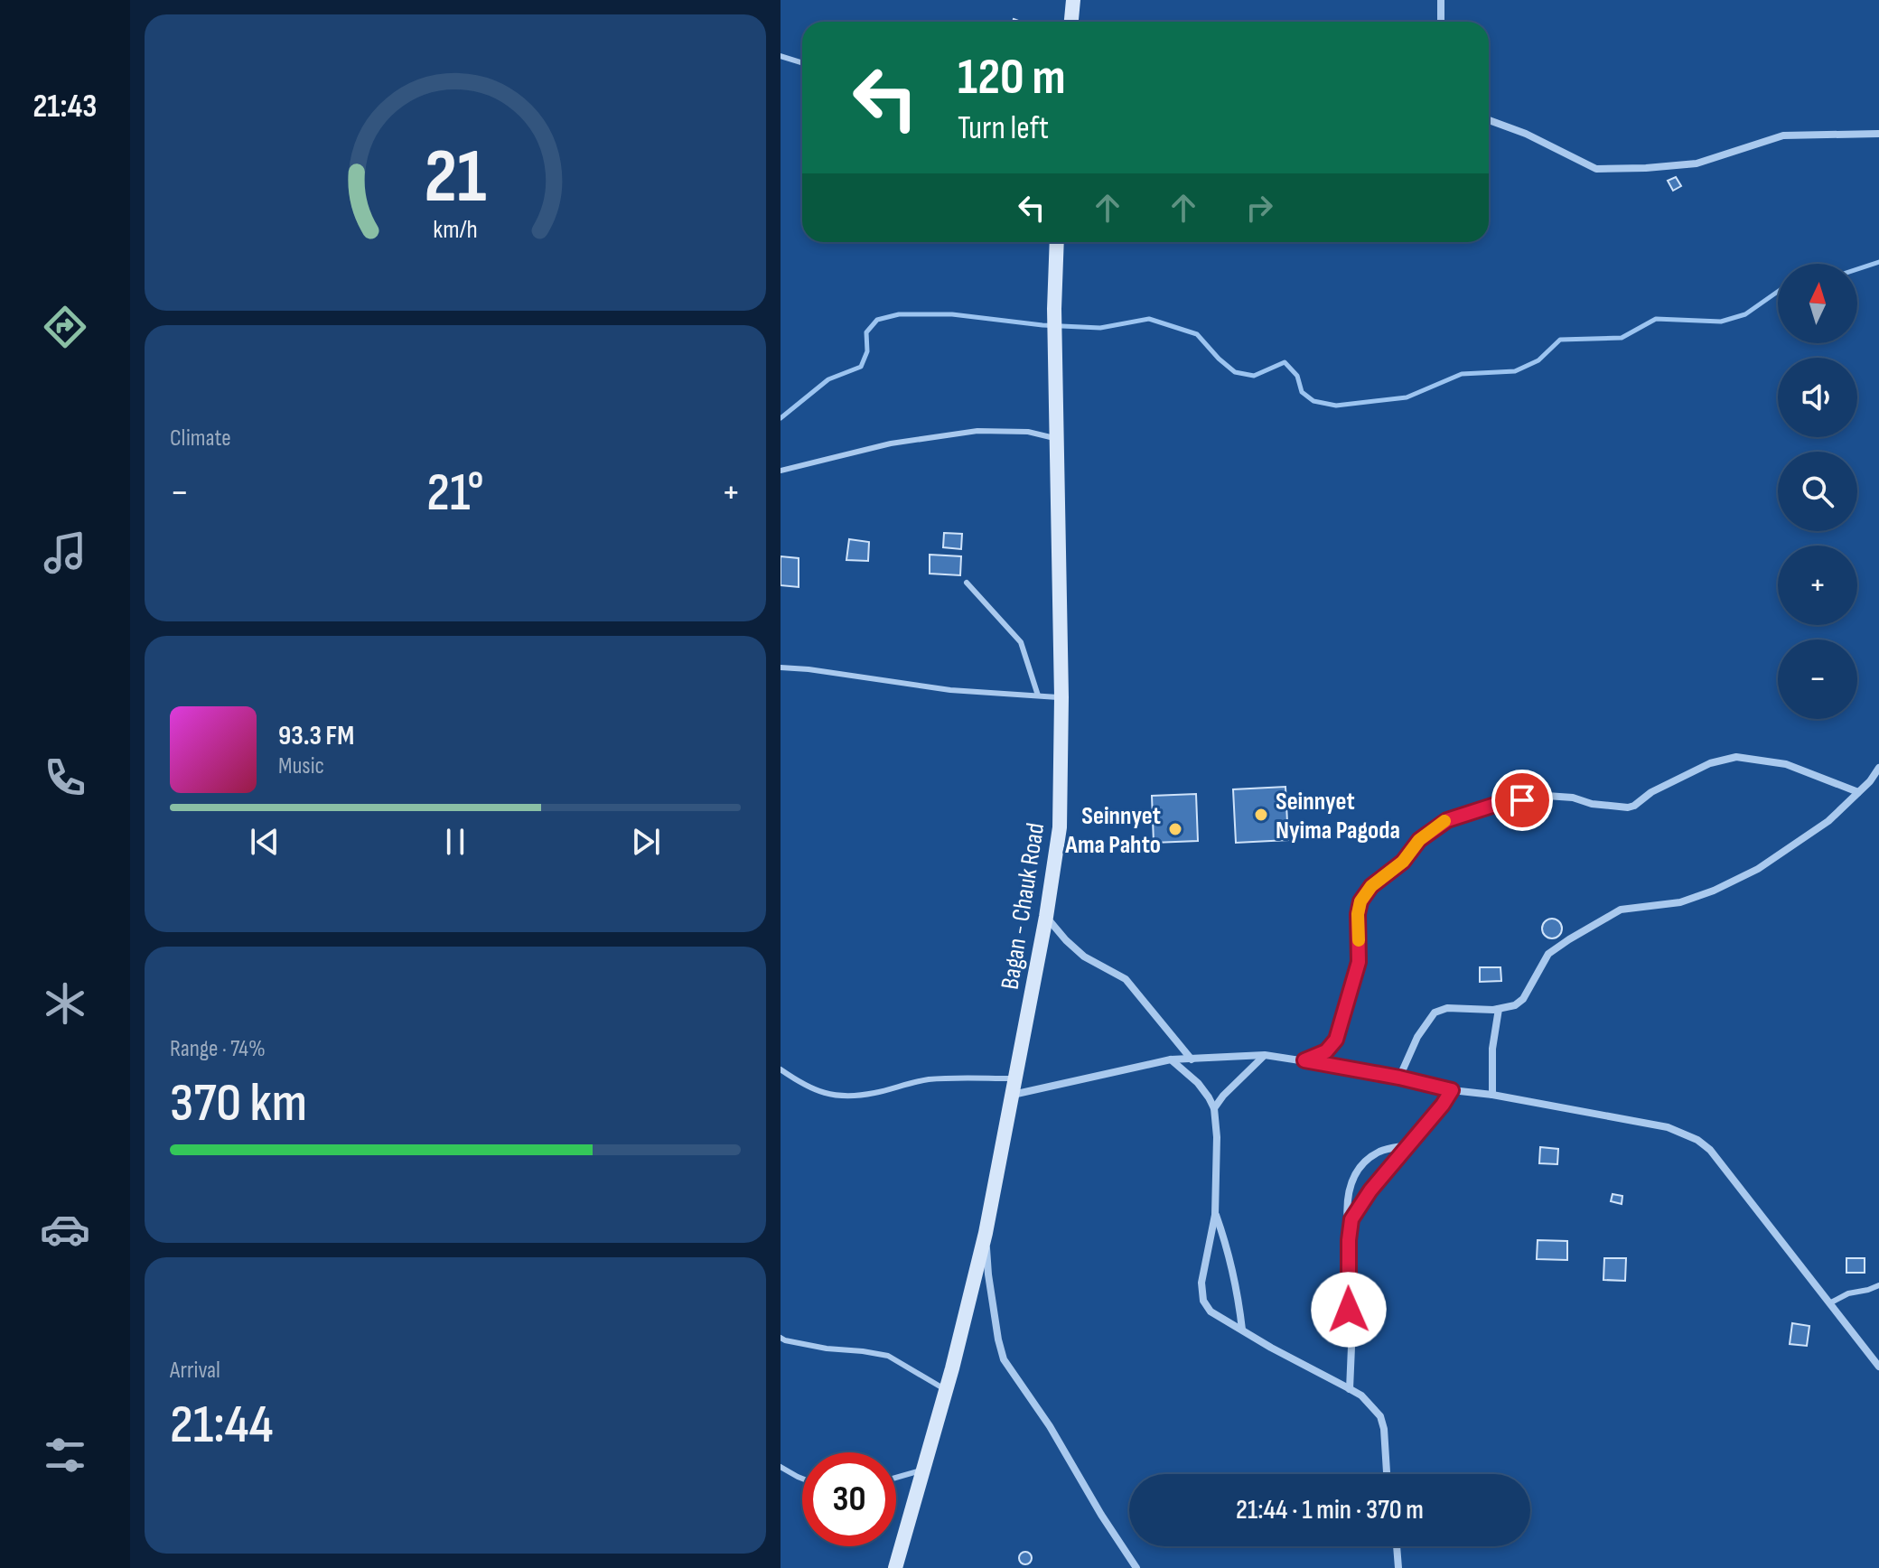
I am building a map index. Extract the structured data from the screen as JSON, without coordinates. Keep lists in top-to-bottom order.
{
  "streets": {
    "main road": ["Bagan - Chauk Road"]
  },
  "places": ["Seinnyet Nyima Pagoda", "Seinnyet Ama Pahto"],
  "north": "top",
  "page": {
    "tabs": "21:43",
    "turn": ["120 m", "Turn left"],
    "map_buttons": ["+", "−"],
    "tile": [
      "Climate",
      ["Range · 74%", "370 km"],
      ["Arrival", "21:44"]
    ],
    "heat": ["−", "21°", "+"],
    "song": ["93.3 FM", "Music"],
    "limit": "30",
    "trip": "21:44 · 1 min · 370 m",
    "gauge": ["21", "km/h"]
  }
}
